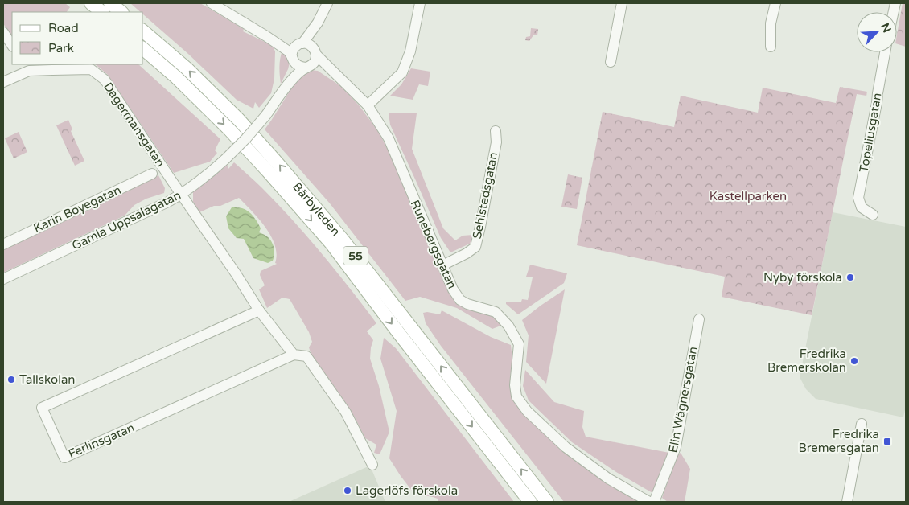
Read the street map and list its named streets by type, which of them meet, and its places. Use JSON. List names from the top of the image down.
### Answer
{
  "streets": {
    "main road": ["Bärbyleden", "55"],
    "street": [
      "Dagermansgatan",
      "Topeliusgatan",
      "Sehlstedsgatan",
      "Karin Boyegatan",
      "Gamla Uppsalagatan",
      "Runebergsgatan",
      "Elin Wägnersgatan",
      "Ferlinsgatan"
    ]
  },
  "crossings": [
    ["Dagermansgatan", "Gamla Uppsalagatan"],
    ["Sehlstedsgatan", "Runebergsgatan"],
    ["Gamla Uppsalagatan", "Runebergsgatan"]
  ],
  "parks": ["Kastellparken"],
  "places": {
    "other": [
      "Nyby förskola",
      "Fredrika Bremerskolan",
      "Tallskolan",
      "Lagerlöfs förskola"
    ],
    "transit": ["Fredrika Bremersgatan"]
  },
  "legend": ["Road", "Park"],
  "north": "top right"
}
